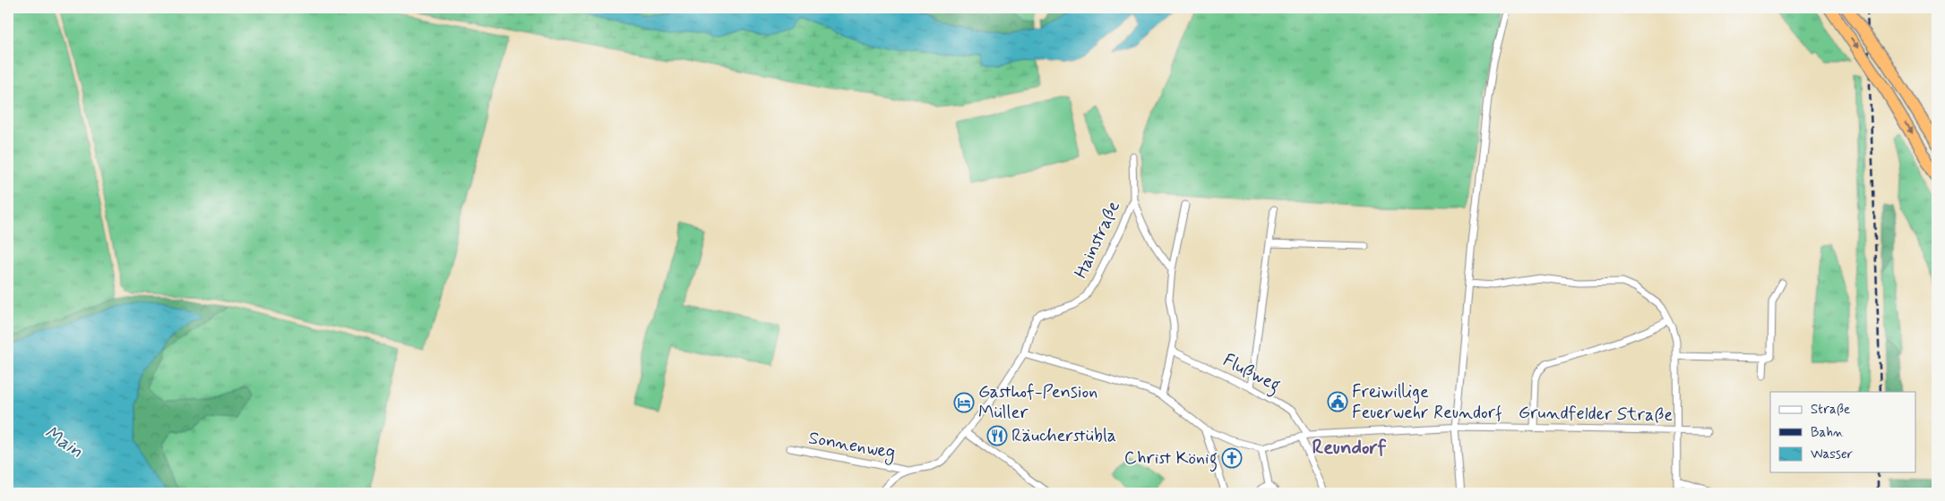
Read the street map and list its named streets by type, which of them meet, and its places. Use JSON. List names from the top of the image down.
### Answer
{
  "streets": {
    "street": [
      "Hainstraße",
      "Flußweg",
      "Grundfelder Straße",
      "Sonnenweg"
    ]
  },
  "crossings": [
    ["Hainstraße", "Sonnenweg"],
    ["Flußweg", "Grundfelder Straße"]
  ],
  "districts": ["Reundorf"],
  "water": ["Main"],
  "places": {
    "public building": ["Freiwillige Feuerwehr Reundorf"],
    "hotel": ["Gasthof-Pension Müller"],
    "restaurant": ["Räucherstübla"],
    "church": ["Christ König"]
  },
  "legend": ["Straße", "Bahn", "Wasser"]
}
